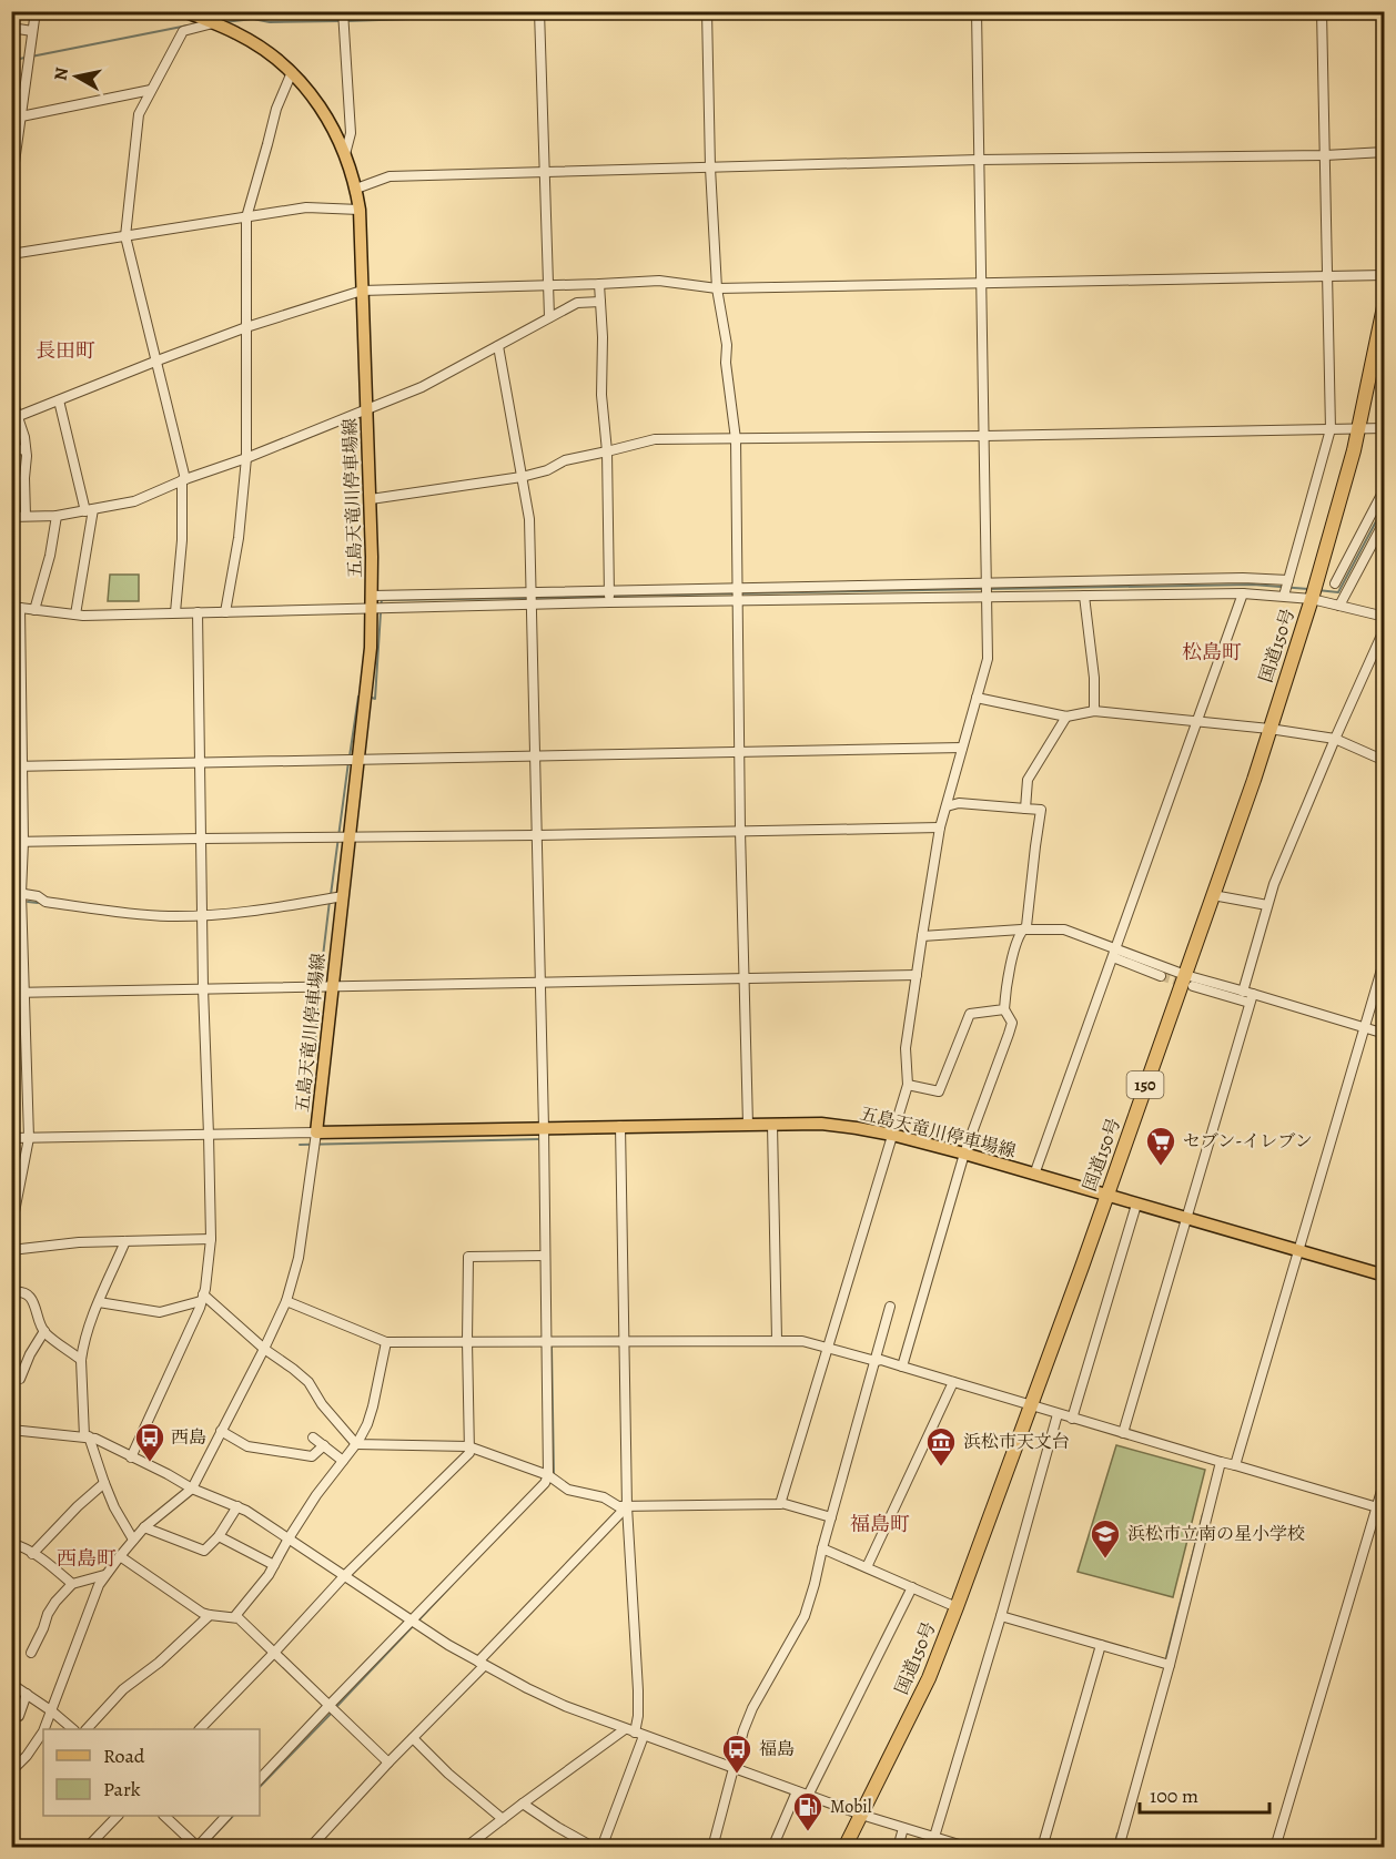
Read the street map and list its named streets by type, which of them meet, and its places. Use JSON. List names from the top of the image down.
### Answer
{
  "streets": {
    "highway": ["国道150号", "150"],
    "main road": ["五島天竜川停車場線"]
  },
  "crossings": [
    ["五島天竜川停車場線", "国道150号"]
  ],
  "districts": [
    "長田町",
    "松島町",
    "福島町",
    "西島町"
  ],
  "places": {
    "supermarket": ["セブン-イレブン"],
    "bus stop": ["西島", "福島"],
    "museum": ["浜松市天文台"],
    "school or university": ["浜松市立南の星小学校"],
    "fuel station": ["Mobil"]
  },
  "legend": ["Road", "Park"],
  "scale_bar": "100 m",
  "north": "left"
}
